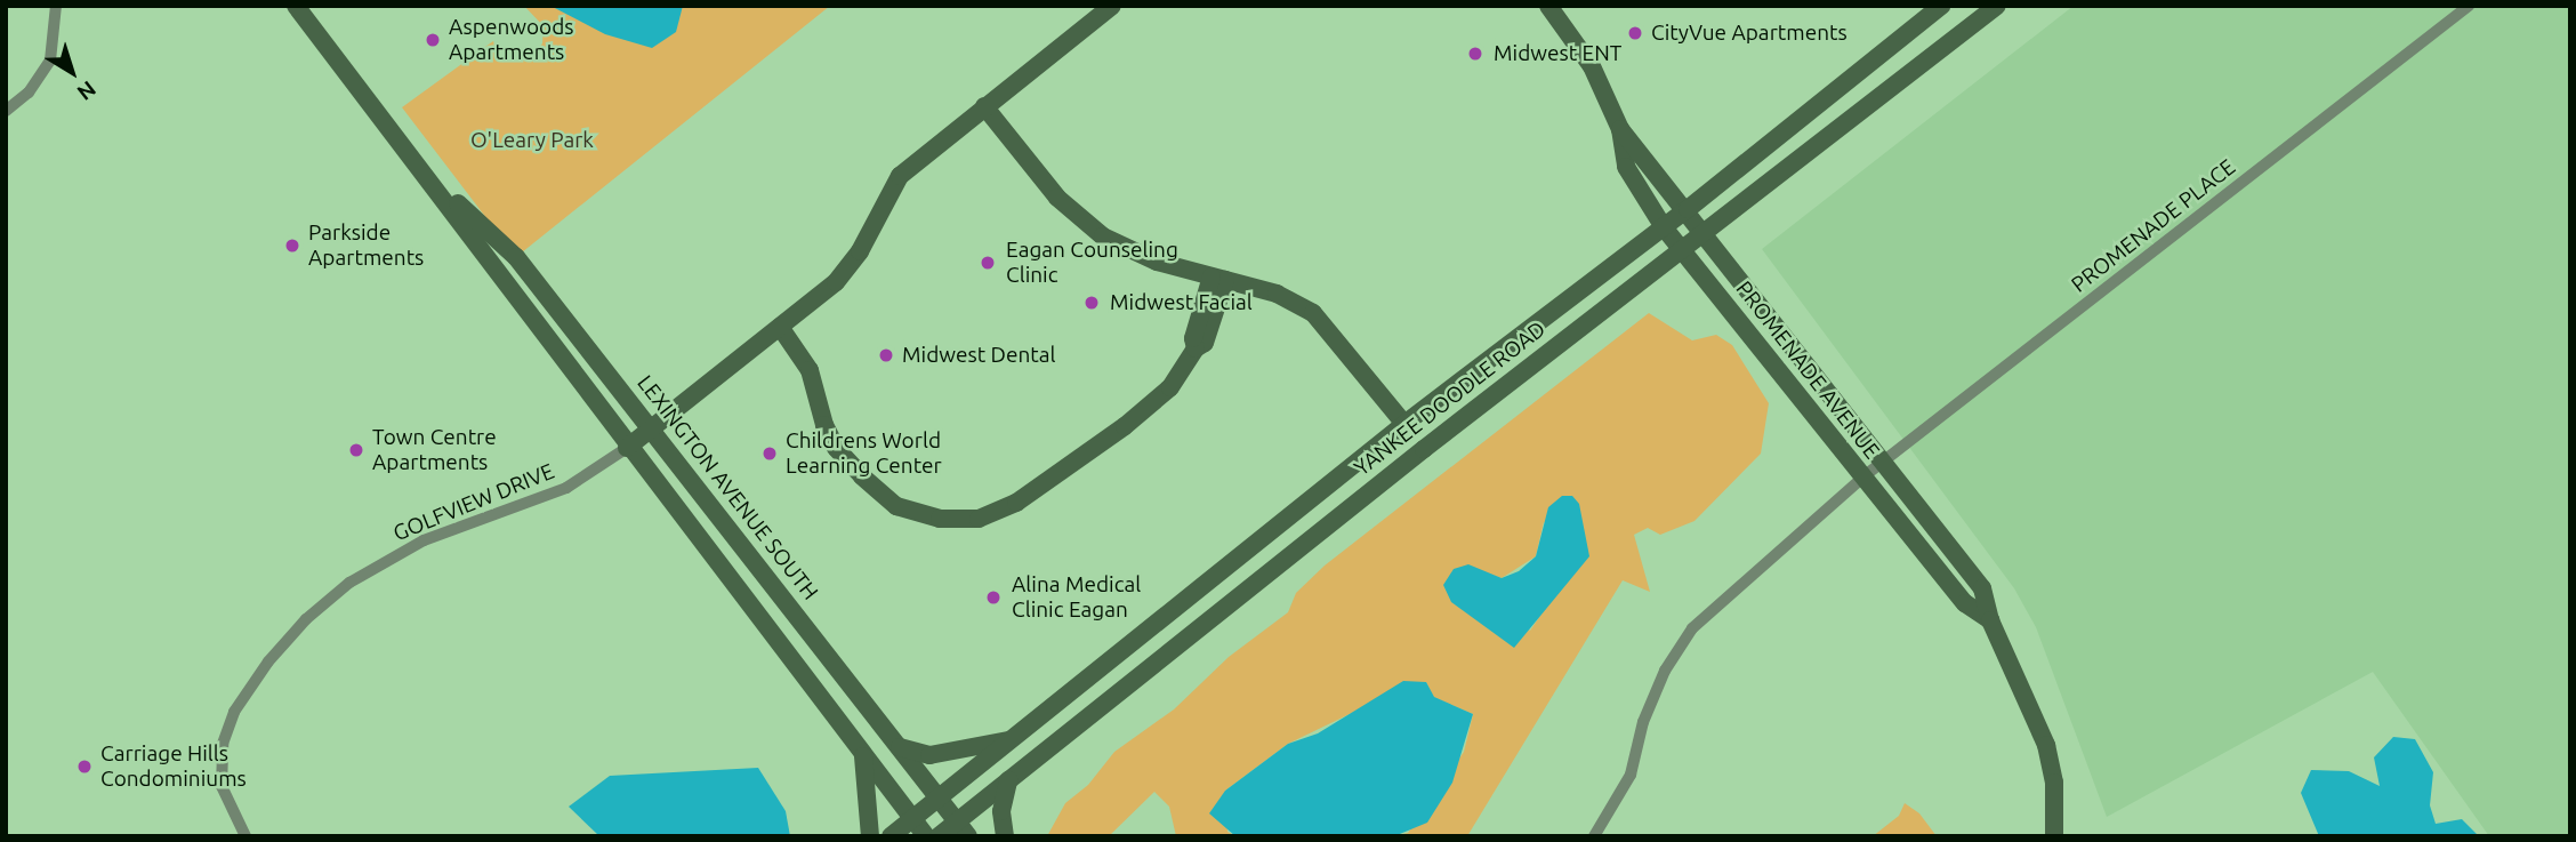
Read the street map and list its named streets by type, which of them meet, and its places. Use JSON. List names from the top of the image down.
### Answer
{
  "streets": {
    "street": [
      "PROMENADE PLACE",
      "PROMENADE AVENUE",
      "YANKEE DOODLE ROAD",
      "LEXINGTON AVENUE SOUTH",
      "GOLFVIEW DRIVE"
    ]
  },
  "crossings": [
    ["PROMENADE PLACE", "PROMENADE AVENUE"],
    ["PROMENADE AVENUE", "YANKEE DOODLE ROAD"],
    ["YANKEE DOODLE ROAD", "LEXINGTON AVENUE SOUTH"],
    ["LEXINGTON AVENUE SOUTH", "GOLFVIEW DRIVE"]
  ],
  "parks": ["O'Leary Park"],
  "places": [
    "CityVue Apartments",
    "Aspenwoods Apartments",
    "Midwest ENT",
    "Parkside Apartments",
    "Eagan Counseling Clinic",
    "Midwest Facial",
    "Midwest Dental",
    "Town Centre Apartments",
    "Childrens World Learning Center",
    "Alina Medical Clinic Eagan",
    "Carriage Hills Condominiums"
  ],
  "north": "bottom right"
}
